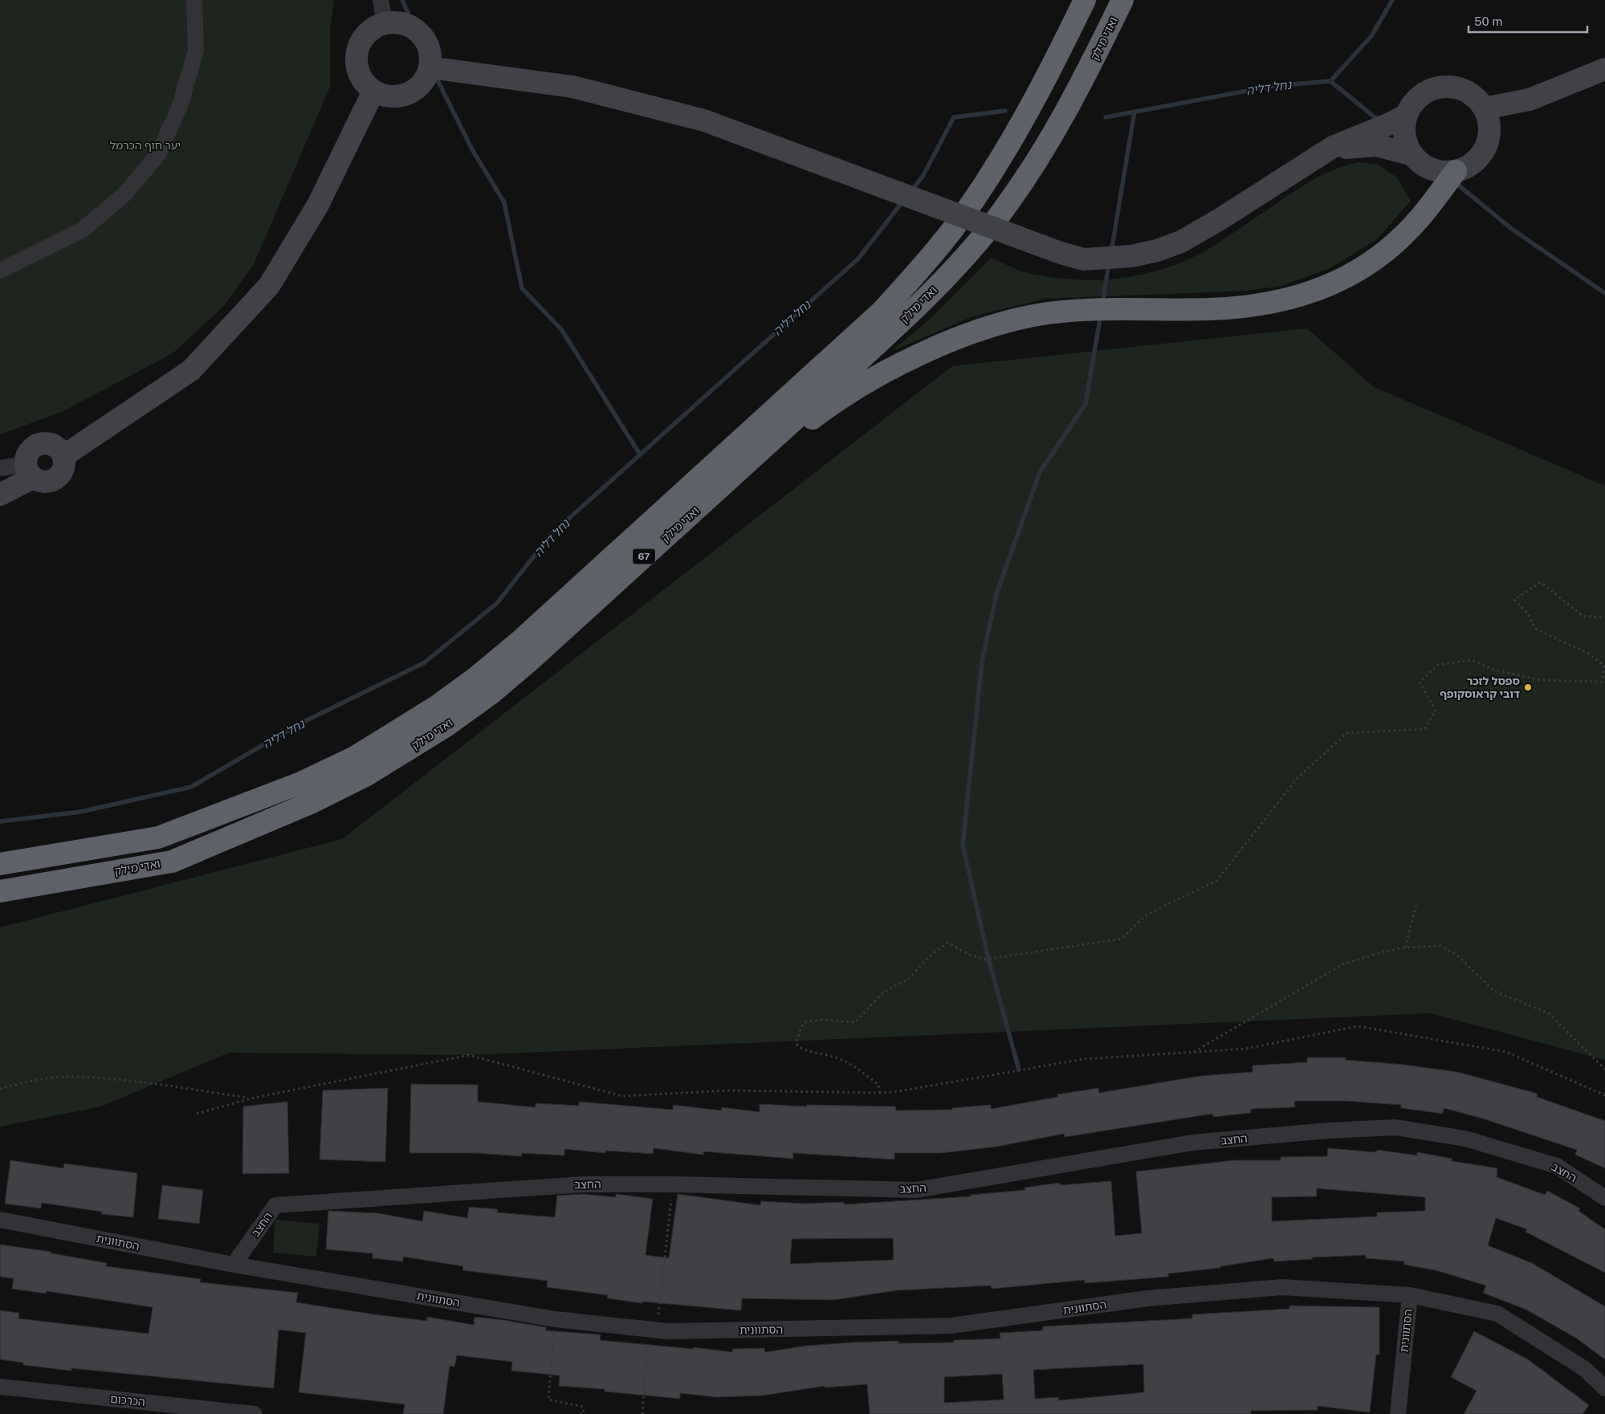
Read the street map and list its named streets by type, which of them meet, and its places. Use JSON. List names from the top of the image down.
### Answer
{
  "streets": {
    "highway": ["ואדי מילק", "67"],
    "street": ["החצב", "הסתוונית", "הכרכום"]
  },
  "crossings": [
    ["החצב", "הסתוונית"]
  ],
  "water": ["נחל דליה"],
  "parks": ["יער חוף הכרמל"],
  "places": ["ספסל לזכר דובי קראוסקופף"],
  "scale_bar": "50 m"
}
